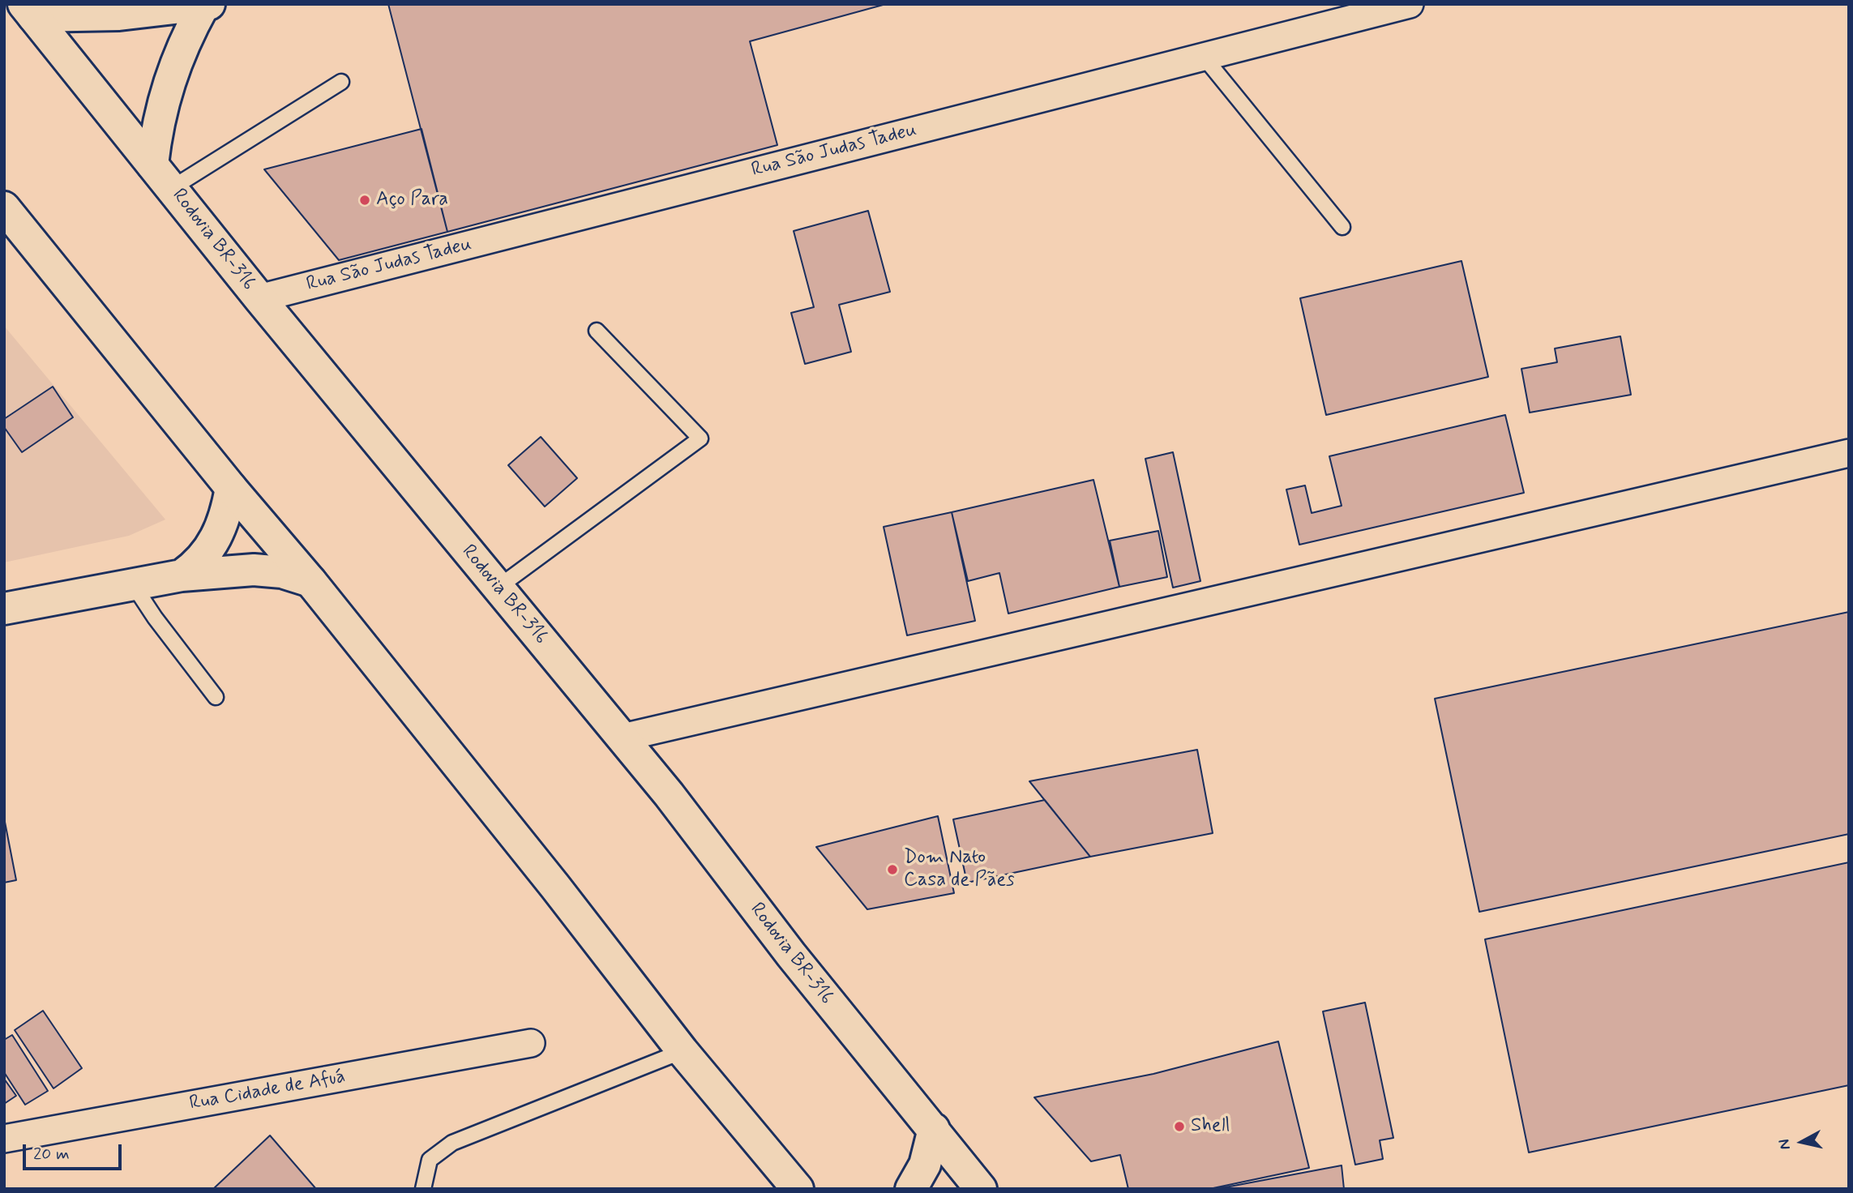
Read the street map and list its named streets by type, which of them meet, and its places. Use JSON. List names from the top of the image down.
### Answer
{
  "streets": {
    "main road": ["Rodovia BR-316"],
    "street": ["Rua São Judas Tadeu", "Rua Cidade de Afuá"]
  },
  "crossings": [
    ["Rua São Judas Tadeu", "Rodovia BR-316"]
  ],
  "places": ["Aço Para", "Dom Nato Casa de Pães", "Shell"],
  "scale_bar": "20 m",
  "north": "left"
}
